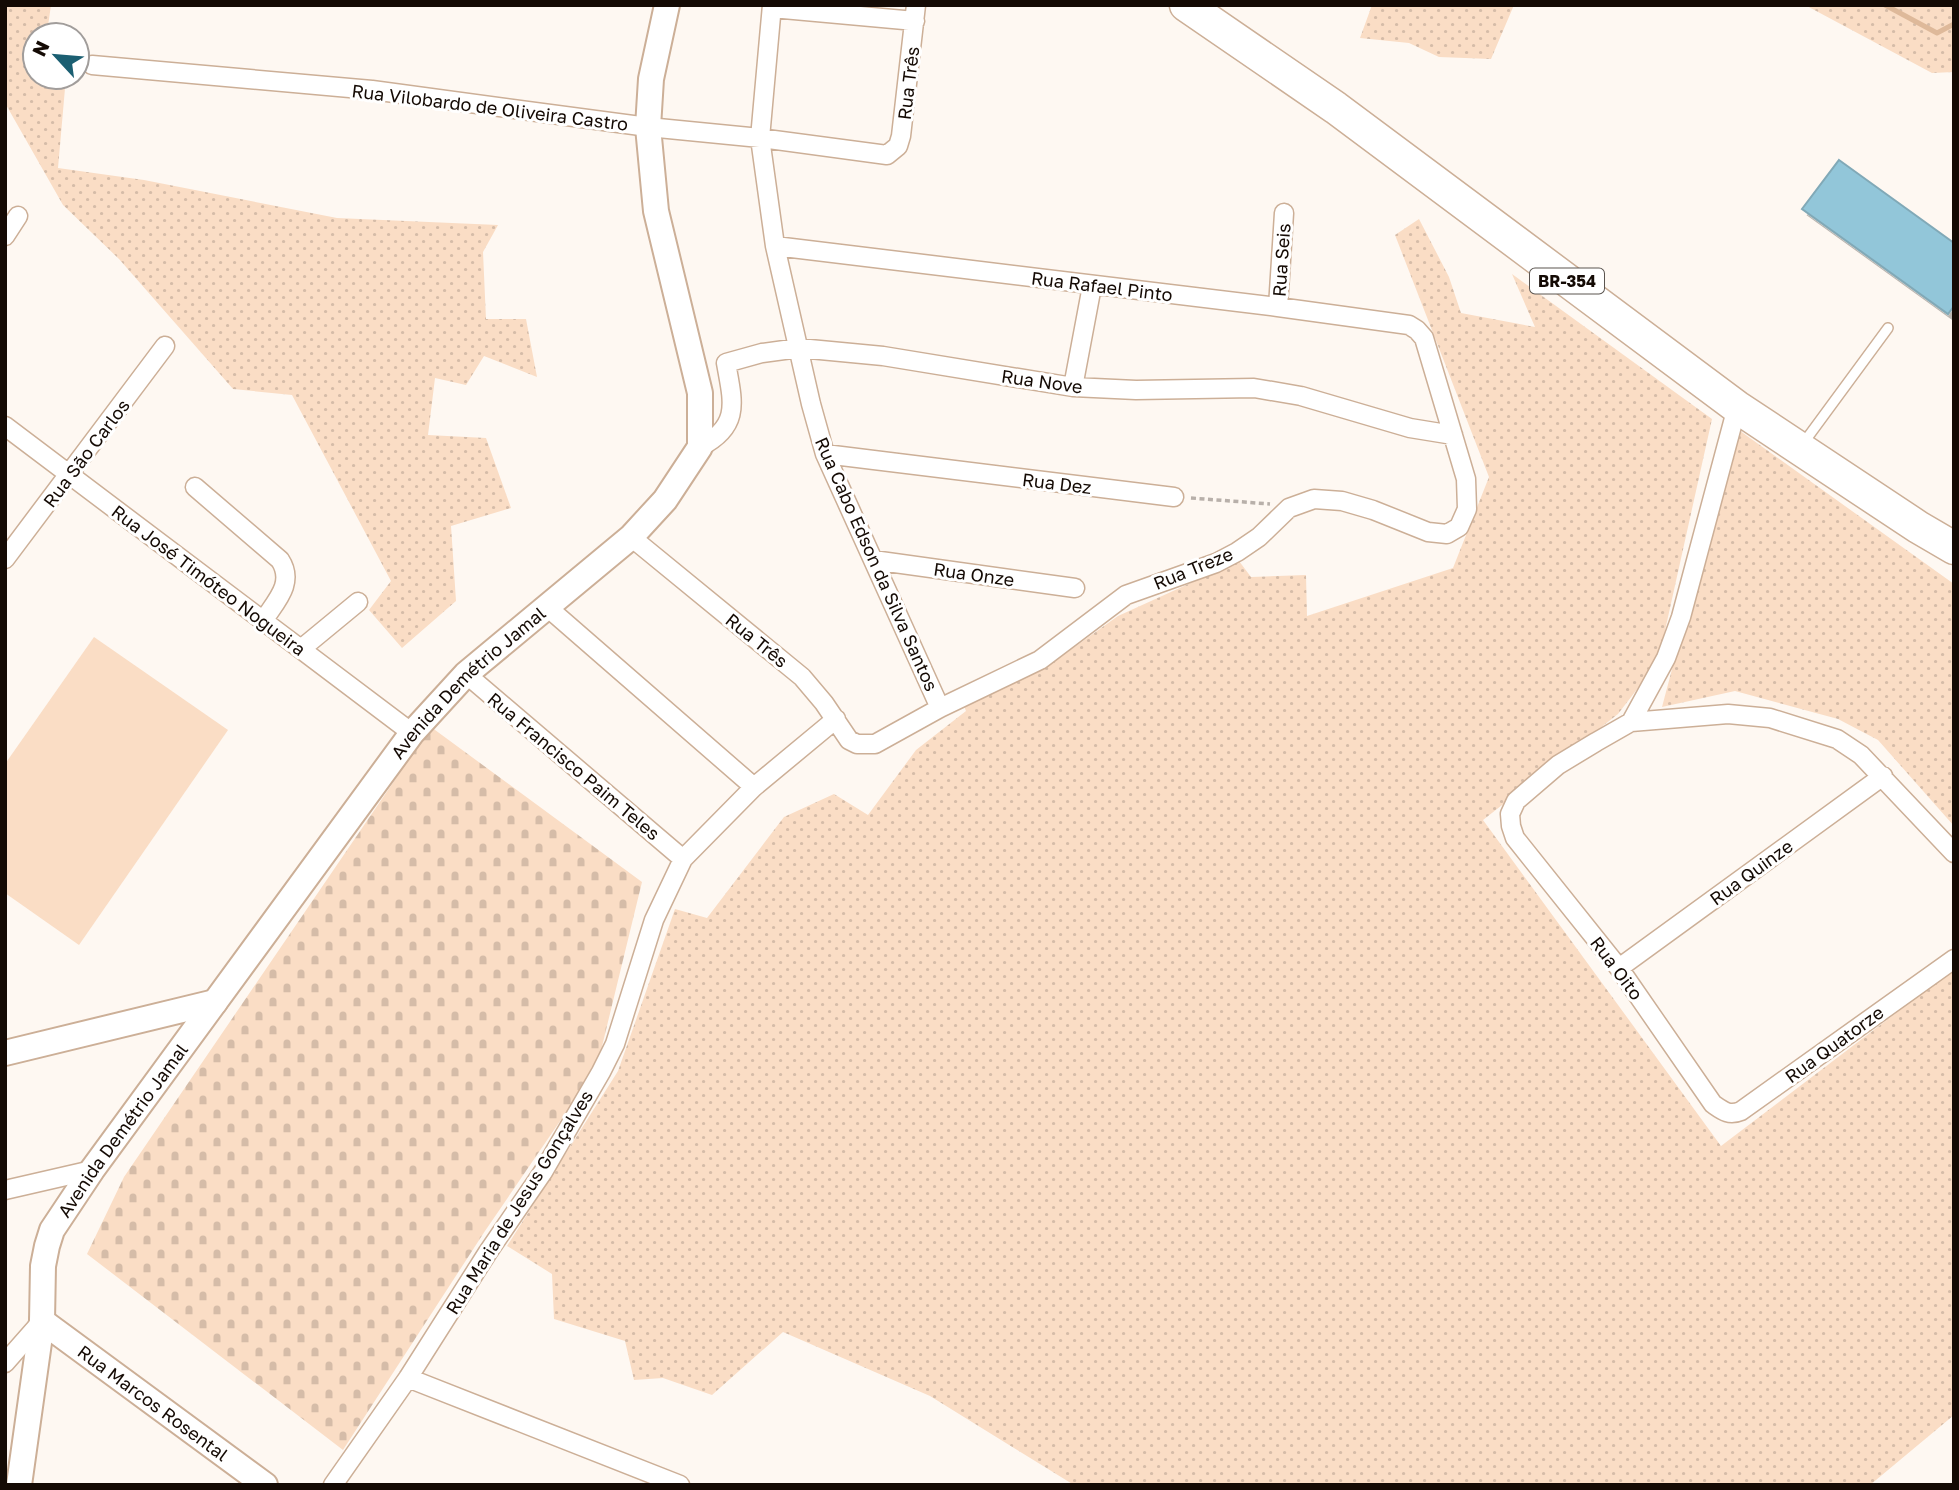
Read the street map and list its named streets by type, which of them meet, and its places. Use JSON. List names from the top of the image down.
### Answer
{
  "streets": {
    "highway": ["BR-354"],
    "street": [
      "Rua Três",
      "Rua Vilobardo de Oliveira Castro",
      "Rua Seis",
      "Rua Rafael Pinto",
      "Rua Nove",
      "Rua São Carlos",
      "Rua Dez",
      "Rua Cabo Edson da Silva Santos",
      "Rua Treze",
      "Rua Onze",
      "Rua José Timóteo Nogueira",
      "Avenida Demétrio Jamal",
      "Rua Francisco Paim Teles",
      "Rua Quinze",
      "Rua Oito",
      "Rua Quatorze",
      "Rua Maria de Jesus Gonçalves",
      "Rua Marcos Rosental"
    ]
  },
  "crossings": [
    ["Rua Três", "Rua Vilobardo de Oliveira Castro"],
    ["Rua Três", "Rua Treze"],
    ["Rua Três", "Avenida Demétrio Jamal"],
    ["Rua Três", "Rua Maria de Jesus Gonçalves"],
    ["Rua Vilobardo de Oliveira Castro", "Rua Cabo Edson da Silva Santos"],
    ["Rua Seis", "Rua Rafael Pinto"],
    ["Rua Rafael Pinto", "Rua Cabo Edson da Silva Santos"],
    ["Rua Rafael Pinto", "Rua Treze"],
    ["Rua Nove", "Rua Cabo Edson da Silva Santos"],
    ["Rua Nove", "Rua Treze"],
    ["Rua Nove", "Avenida Demétrio Jamal"],
    ["Rua São Carlos", "Rua José Timóteo Nogueira"],
    ["Rua Dez", "Rua Cabo Edson da Silva Santos"],
    ["Rua Cabo Edson da Silva Santos", "Rua Treze"],
    ["Rua Cabo Edson da Silva Santos", "Rua Onze"],
    ["Rua José Timóteo Nogueira", "Avenida Demétrio Jamal"],
    ["Avenida Demétrio Jamal", "Rua Francisco Paim Teles"],
    ["Avenida Demétrio Jamal", "Rua Marcos Rosental"],
    ["Rua Francisco Paim Teles", "Rua Maria de Jesus Gonçalves"],
    ["Rua Quinze", "Rua Oito"],
    ["Rua Oito", "Rua Quatorze"]
  ],
  "north": "top left"
}
